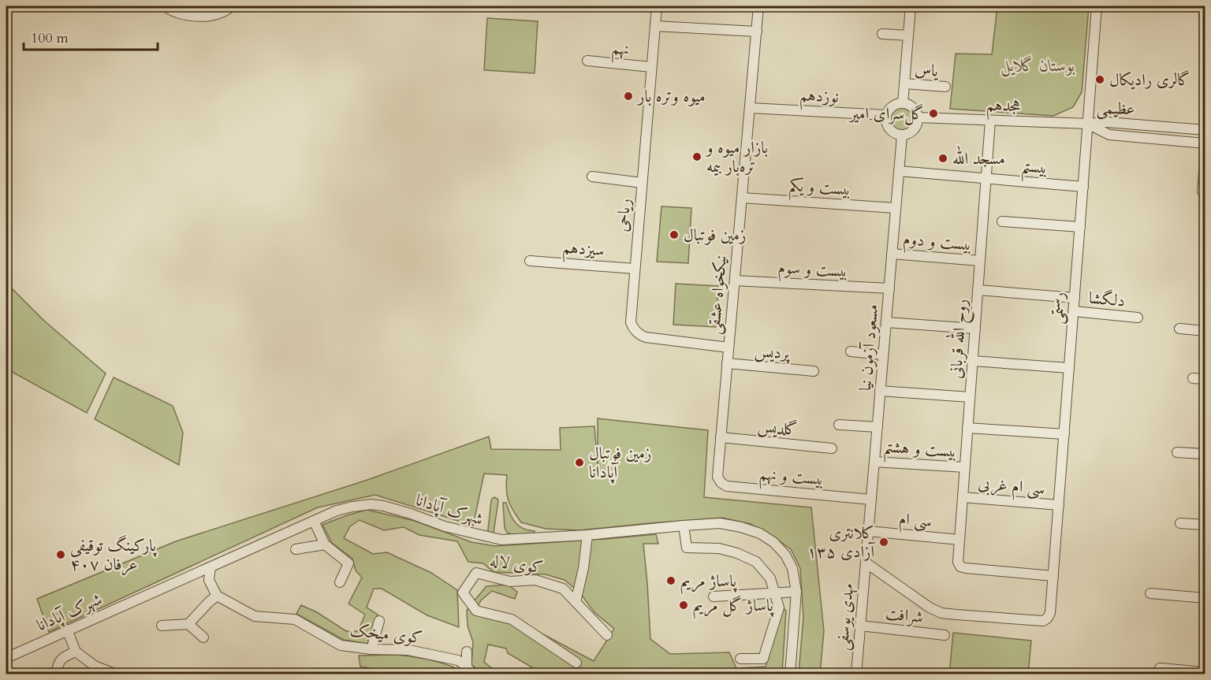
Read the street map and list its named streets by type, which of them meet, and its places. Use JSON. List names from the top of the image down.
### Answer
{
  "streets": {
    "street": [
      "نهم",
      "یاس",
      "نوزدهم",
      "هجدهم",
      "عظیمی",
      "بیستم",
      "بیست و یکم",
      "ریاحی",
      "بیست و دوم",
      "سیزدهم",
      "بیست و سوم",
      "نیکخواه عشقی",
      "دلگشا",
      "رستمی",
      "روح الله قربانی",
      "مسعود آزمون نیا",
      "پردیس",
      "گلدیس",
      "بیست و هشتم",
      "بیست و نهم",
      "سی ام غربی",
      "شهرک آپادانا",
      "سی ام",
      "کوی لاله",
      "شرافت",
      "مهدی یوسفی",
      "کوی میخک"
    ]
  },
  "crossings": [
    ["نهم", "ریاحی"],
    ["نوزدهم", "هجدهم"],
    ["نوزدهم", "نیکخواه عشقی"],
    ["نوزدهم", "مسعود آزمون نیا"],
    ["هجدهم", "عظیمی"],
    ["هجدهم", "رستمی"],
    ["هجدهم", "روح الله قربانی"],
    ["هجدهم", "مسعود آزمون نیا"],
    ["عظیمی", "رستمی"],
    ["بیستم", "رستمی"],
    ["بیستم", "روح الله قربانی"],
    ["بیستم", "مسعود آزمون نیا"],
    ["بیست و یکم", "نیکخواه عشقی"],
    ["بیست و یکم", "مسعود آزمون نیا"],
    ["ریاحی", "سیزدهم"],
    ["ریاحی", "نیکخواه عشقی"],
    ["بیست و دوم", "روح الله قربانی"],
    ["بیست و دوم", "مسعود آزمون نیا"],
    ["بیست و سوم", "نیکخواه عشقی"],
    ["بیست و سوم", "مسعود آزمون نیا"],
    ["نیکخواه عشقی", "پردیس"],
    ["نیکخواه عشقی", "گلدیس"],
    ["نیکخواه عشقی", "بیست و نهم"],
    ["دلگشا", "رستمی"],
    ["رستمی", "روح الله قربانی"],
    ["رستمی", "مسعود آزمون نیا"],
    ["رستمی", "سی ام غربی"],
    ["رستمی", "مهدی یوسفی"],
    ["روح الله قربانی", "بیست و هشتم"],
    ["روح الله قربانی", "سی ام غربی"],
    ["روح الله قربانی", "سی ام"],
    ["مسعود آزمون نیا", "بیست و هشتم"],
    ["مسعود آزمون نیا", "بیست و نهم"],
    ["مسعود آزمون نیا", "سی ام"],
    ["مسعود آزمون نیا", "مهدی یوسفی"],
    ["شرافت", "مهدی یوسفی"]
  ],
  "parks": ["بوستان گلایل"],
  "places": [
    "گالری رادیکال",
    "میوه وتره بار",
    "گل‌سرای امیر",
    "بازار میوه و تره‌بار بیمه",
    "مسجد الله",
    "زمین فوتبال",
    "زمین فوتبال آپادانا",
    "کلانتری ۱۳۵ آزادی",
    "پارکینگ توقیفی عرفان ۴۰۷",
    "پاساژ مریم",
    "پاساژ گل مریم"
  ],
  "scale_bar": "100 m"
}
